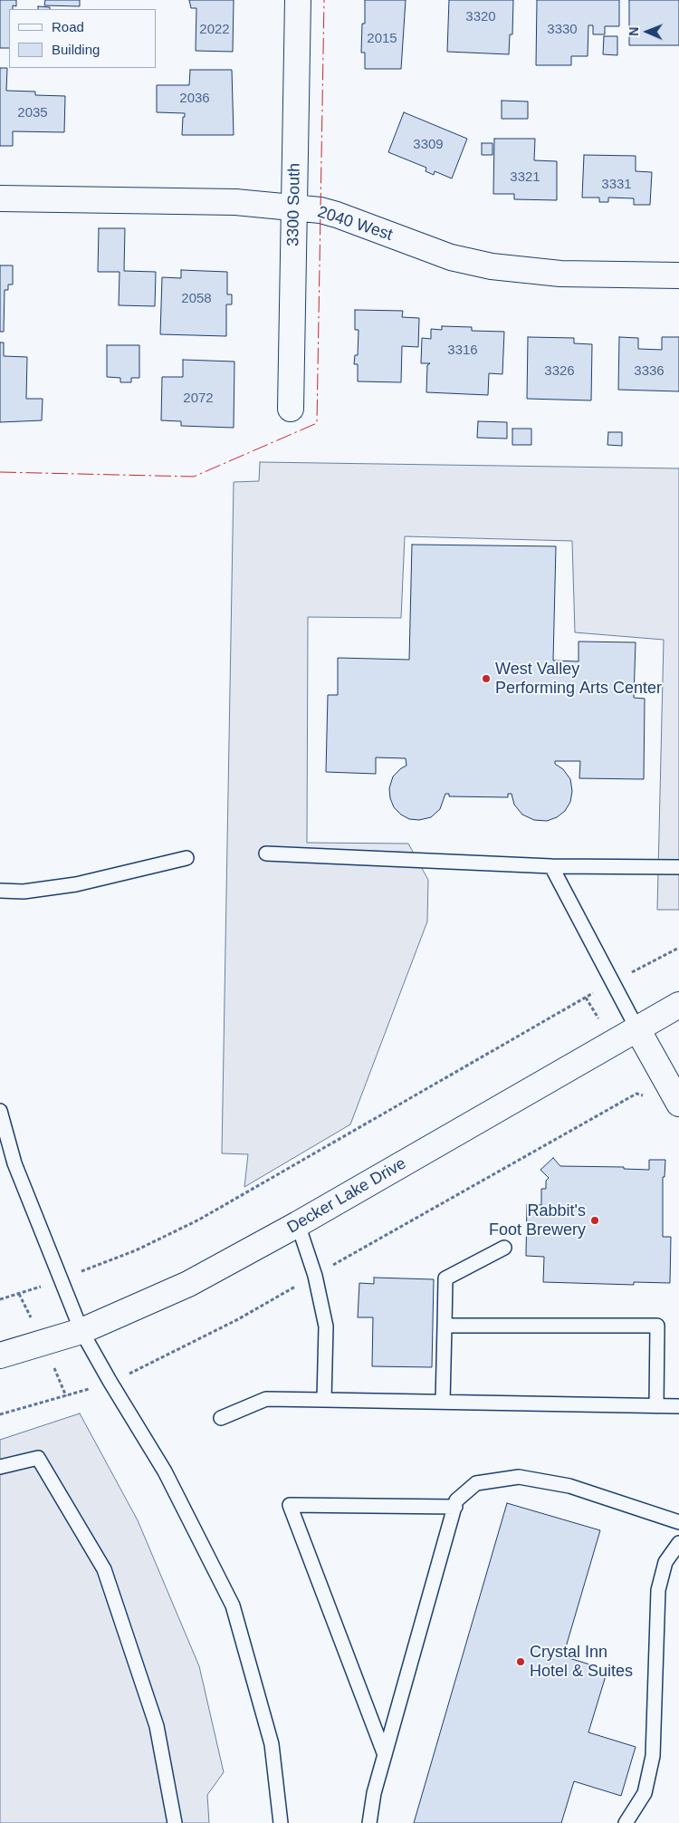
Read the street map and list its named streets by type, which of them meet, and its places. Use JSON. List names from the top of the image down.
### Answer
{
  "streets": {
    "street": ["3300 South", "2040 West", "Decker Lake Drive"]
  },
  "crossings": [
    ["3300 South", "2040 West"]
  ],
  "places": ["West Valley Performing Arts Center", "Rabbit's Foot Brewery", "Crystal Inn Hotel & Suites"],
  "house_numbers": [
    "3320",
    "2022",
    "3330",
    "2015",
    "2036",
    "2035",
    "3309",
    "3321",
    "3331",
    "2058",
    "3316",
    "3326",
    "3336",
    "2072"
  ],
  "legend": ["Road", "Building"],
  "north": "left"
}
